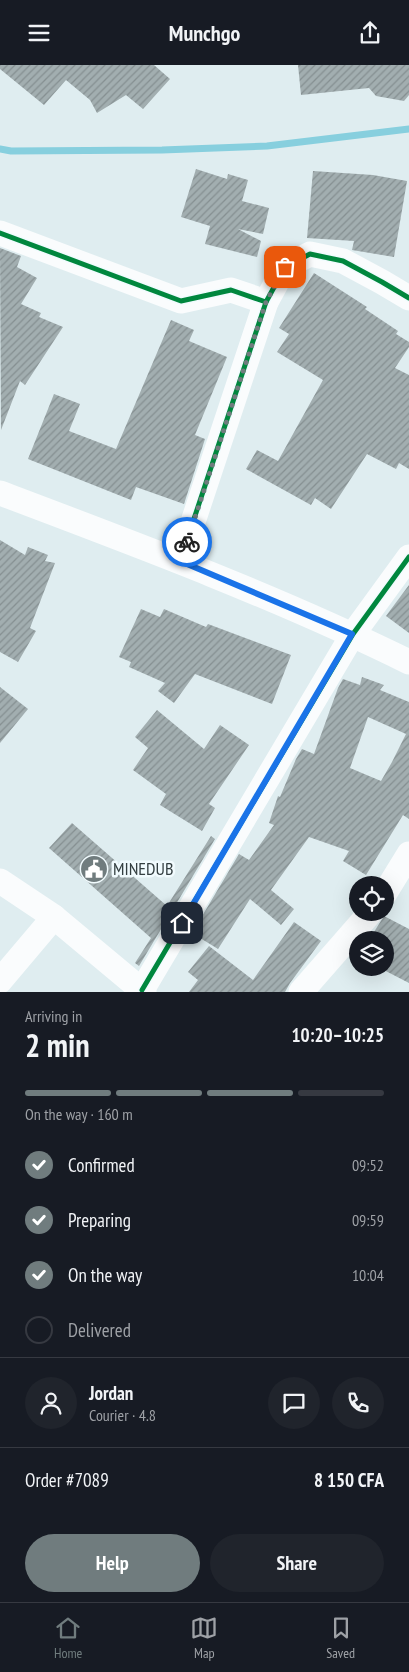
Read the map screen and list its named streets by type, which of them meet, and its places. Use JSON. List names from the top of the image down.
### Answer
{
  "places": {
    "public building": ["MINEDUB"]
  },
  "page": {
    "header": "Munchgo",
    "heading": ["2 min", "Arriving in", "10:20–10:25"],
    "panel": [
      "Jordan",
      "Courier · 4.8",
      "Order #7089",
      "8 150 CFA"
    ],
    "bar": "On the way · 160 m",
    "list": [
      ["Confirmed", "09:52"],
      ["Preparing", "09:59"],
      ["On the way", "10:04"],
      "Delivered"
    ],
    "buttons": ["Help", "Share"],
    "tabs": ["Home", "Map", "Saved"]
  }
}
